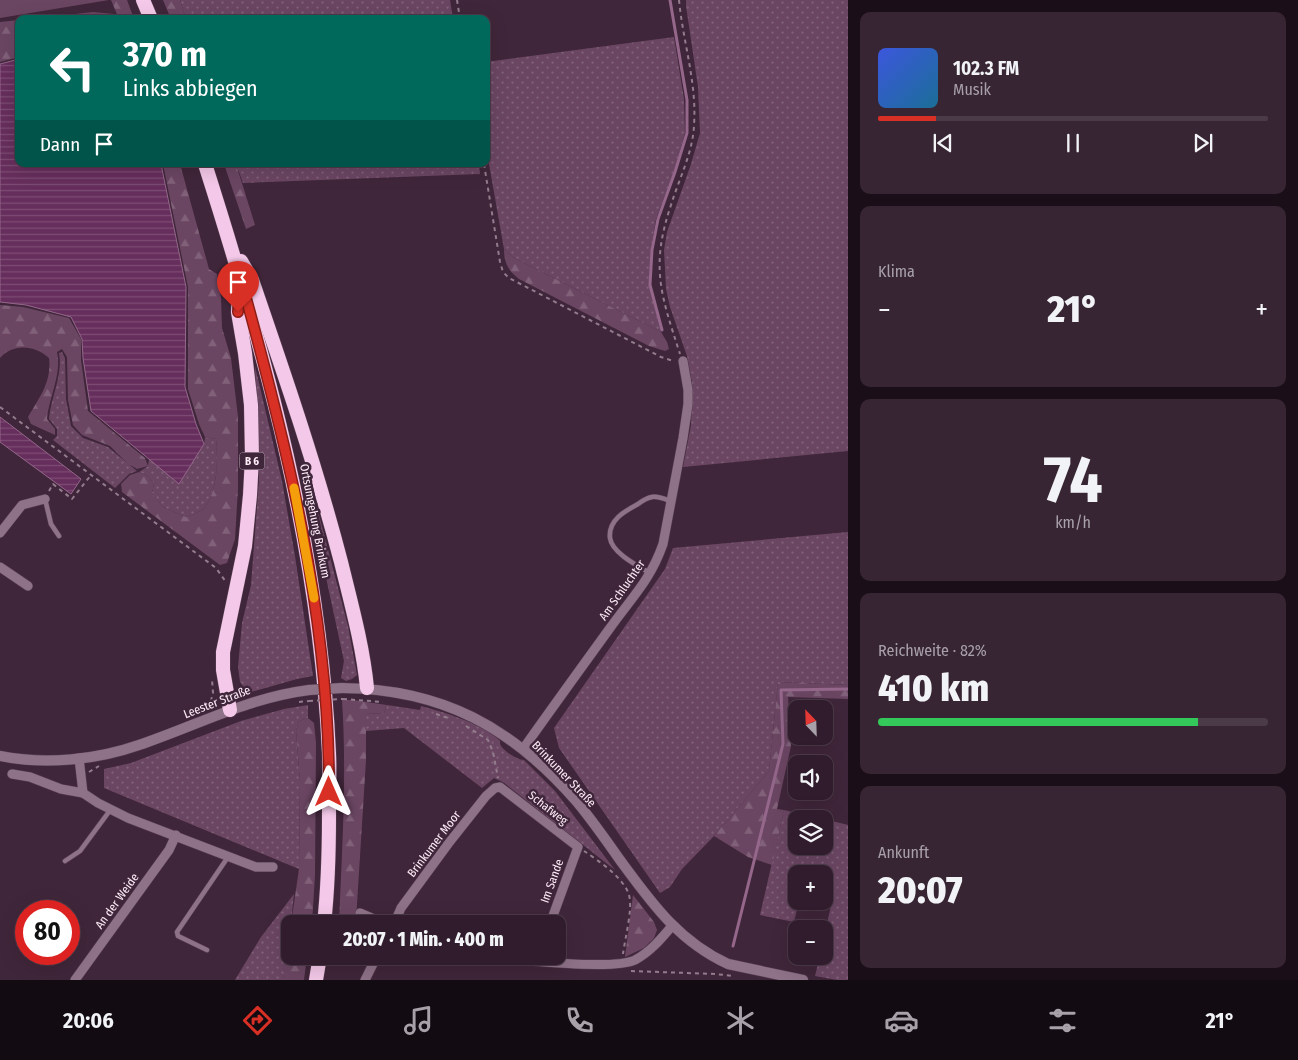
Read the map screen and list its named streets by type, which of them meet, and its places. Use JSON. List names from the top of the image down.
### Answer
{
  "streets": {
    "highway": ["B 6", "Ortsumgehung Brinkum"],
    "street": [
      "Am Schluchter",
      "Leester Straße",
      "Brinkumer Straße",
      "Schafweg",
      "Brinkumer Moor",
      "Im Sande",
      "An der Weide"
    ]
  },
  "crossings": [
    ["B 6", "Ortsumgehung Brinkum"],
    ["B 6", "Leester Straße"],
    ["B 6", "Brinkumer Straße"],
    ["Am Schluchter", "Brinkumer Straße"],
    ["Leester Straße", "Brinkumer Straße"],
    ["Schafweg", "Brinkumer Moor"],
    ["Schafweg", "Im Sande"]
  ],
  "north": "top left",
  "page": {
    "turn": ["370 m", "Links abbiegen"],
    "song": ["102.3 FM", "Musik"],
    "then": "Dann",
    "tile": [
      "Klima",
      ["74", "km/h"],
      ["Reichweite · 82%", "410 km"],
      ["Ankunft", "20:07"]
    ],
    "heat": ["−", "21°", "+"],
    "map_buttons": ["+", "−"],
    "limit": "80",
    "trip": "20:07 · 1 Min. · 400 m",
    "tabs": ["20:06", "21°"]
  }
}
